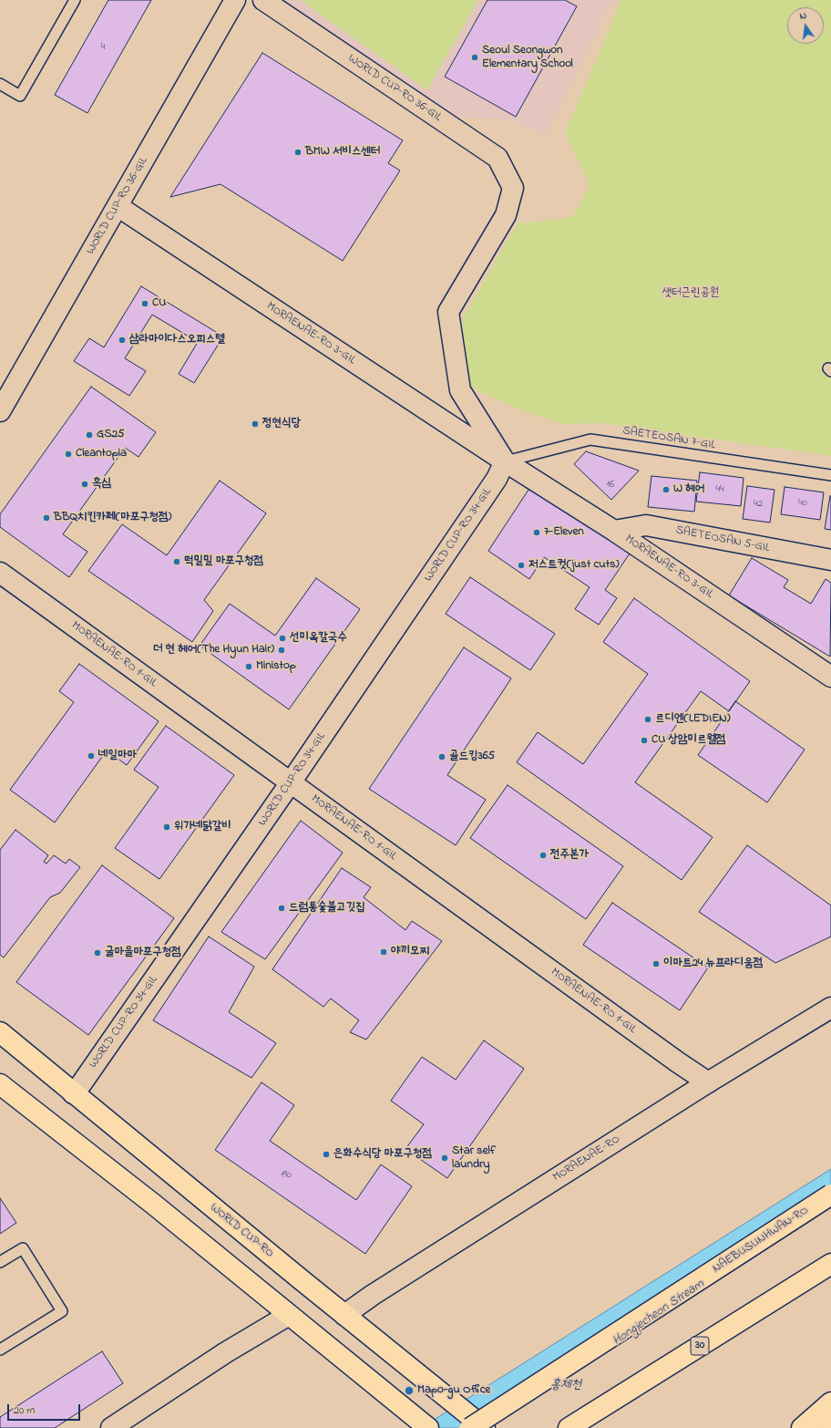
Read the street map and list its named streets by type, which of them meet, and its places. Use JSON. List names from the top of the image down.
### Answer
{
  "streets": {
    "main road": ["WORLD CUP-RO", "NAEBUSUNHWAN-RO", "30"],
    "street": [
      "WORLD CUP-RO 36-GIL",
      "MORAENAE-RO 3-GIL",
      "WORLD CUP-RO 34-GIL",
      "SAETEOSAN 5-GIL",
      "MORAENAE-RO 1-GIL",
      "MORAENAE-RO"
    ],
    "lane": ["SAETEOSAN 7-GIL"]
  },
  "crossings": [
    ["WORLD CUP-RO 36-GIL", "MORAENAE-RO 3-GIL"],
    ["MORAENAE-RO 3-GIL", "SAETEOSAN 7-GIL"],
    ["MORAENAE-RO 3-GIL", "WORLD CUP-RO 34-GIL"],
    ["MORAENAE-RO 3-GIL", "SAETEOSAN 5-GIL"],
    ["SAETEOSAN 7-GIL", "WORLD CUP-RO 34-GIL"],
    ["WORLD CUP-RO 34-GIL", "MORAENAE-RO 1-GIL"],
    ["WORLD CUP-RO 34-GIL", "WORLD CUP-RO"],
    ["MORAENAE-RO 1-GIL", "MORAENAE-RO"],
    ["MORAENAE-RO", "WORLD CUP-RO"]
  ],
  "water": ["Hongjecheon Stream", "홍제천"],
  "parks": ["샛터근린공원"],
  "places": [
    "Seoul Seongwon Elementary School",
    "BMW 서비스센터",
    "CU",
    "삼라마이다스오피스텔",
    "정현식당",
    "GS25",
    "Cleantopia",
    "흑심",
    "W 헤어",
    "BBQ치킨카페(마포구청점)",
    "7-Eleven",
    "떡밀밀 마포구청점",
    "저스트컷(just cuts)",
    "선미옥칼국수",
    "더 현 헤어(The Hyun Hair)",
    "Ministop",
    "르디엔(LEDIEN)",
    "CU 상암미르웰점",
    "네일마마",
    "골드킹365",
    "위가네닭갈비",
    "전주본가",
    "드럼통숯불고깃집",
    "야끼모찌",
    "굴마을마포구청점",
    "이마트24 뉴프라디움점",
    "은화수식당 마포구청점",
    "Star self laundry",
    "Mapo-gu Office"
  ],
  "house_numbers": [
    "4",
    "16",
    "44",
    "40",
    "42",
    "190"
  ],
  "scale_bar": "20 m",
  "north": "top"
}
